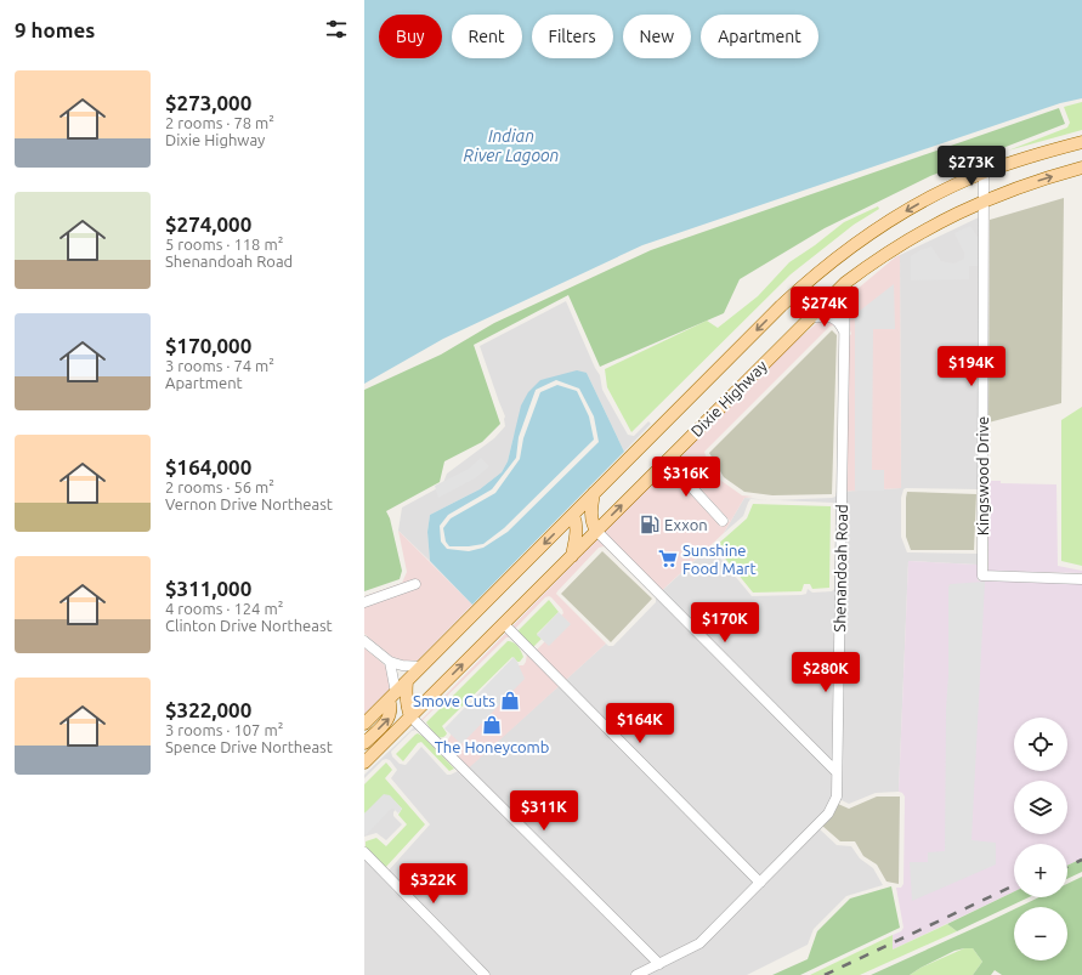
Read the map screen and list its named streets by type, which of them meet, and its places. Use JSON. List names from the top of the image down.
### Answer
{
  "streets": {
    "main road": ["Dixie Highway"],
    "street": ["Kingswood Drive", "Shenandoah Road"]
  },
  "crossings": [
    ["Dixie Highway", "Kingswood Drive"],
    ["Dixie Highway", "Shenandoah Road"]
  ],
  "water": ["Indian River Lagoon"],
  "places": {
    "fuel station": ["Exxon"],
    "supermarket": ["Sunshine Food Mart"],
    "shop": ["Smove Cuts", "The Honeycomb"]
  },
  "page": {
    "heading": "9 homes",
    "chip": [
      "Buy",
      "Rent",
      "Filters",
      "New",
      "Apartment"
    ],
    "list": [
      {
        "name": "$273,000",
        "note": "2 rooms · 78 m² · Dixie Highway"
      },
      {
        "name": "$274,000",
        "note": "5 rooms · 118 m² · Shenandoah Road"
      },
      {
        "name": "$170,000",
        "note": "3 rooms · 74 m² · Apartment"
      },
      {
        "name": "$164,000",
        "note": "2 rooms · 56 m² · Vernon Drive Northeast"
      },
      {
        "name": "$311,000",
        "note": "4 rooms · 124 m² · Clinton Drive Northeast"
      },
      {
        "name": "$322,000",
        "note": "3 rooms · 107 m² · Spence Drive Northeast"
      }
    ],
    "price": [
      "$273K",
      "$274K",
      "$194K",
      "$316K",
      "$170K",
      "$280K",
      "$164K",
      "$311K",
      "$322K"
    ],
    "map_buttons": ["+", "−"]
  }
}
